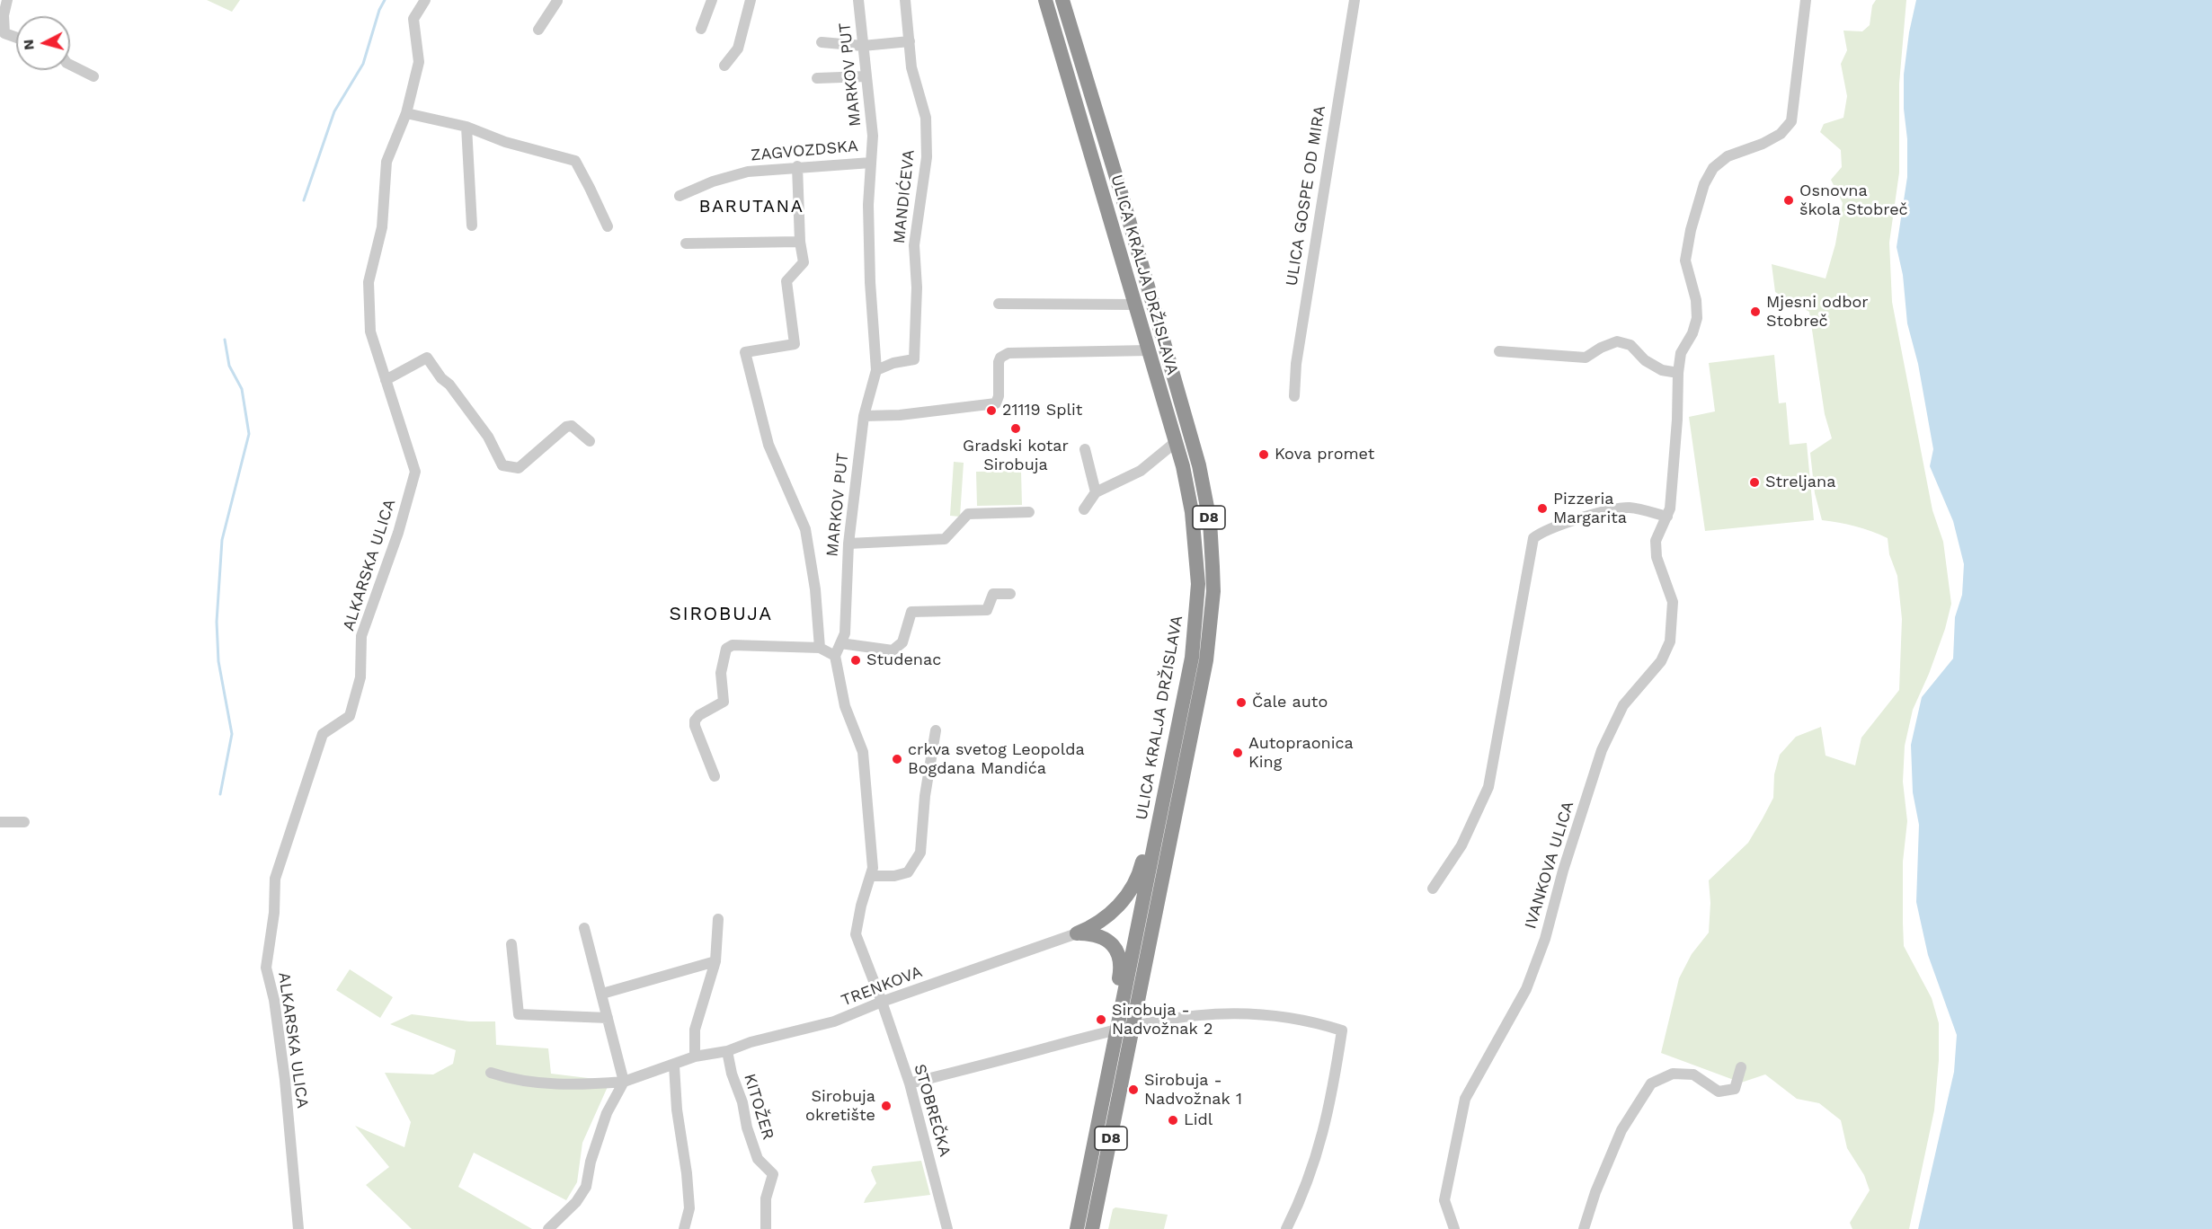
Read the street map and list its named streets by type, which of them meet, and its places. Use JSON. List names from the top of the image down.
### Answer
{
  "streets": {
    "highway": ["ULICA KRALJA DRŽISLAVA", "D8"],
    "street": [
      "MARKOV PUT",
      "ZAGVOZDSKA",
      "ULICA GOSPE OD MIRA",
      "MANDIĆEVA",
      "ALKARSKA ULICA",
      "IVANKOVA ULICA",
      "TRENKOVA",
      "KITOŽER",
      "STOBREČKA"
    ]
  },
  "crossings": [
    ["MARKOV PUT", "ZAGVOZDSKA"],
    ["MARKOV PUT", "MANDIĆEVA"],
    ["TRENKOVA", "KITOŽER"],
    ["TRENKOVA", "STOBREČKA"]
  ],
  "districts": ["BARUTANA", "SIROBUJA"],
  "places": [
    "Osnovna škola Stobreč",
    "Mjesni odbor Stobreč",
    "21119 Split",
    "Gradski kotar Sirobuja",
    "Kova promet",
    "Streljana",
    "Pizzeria Margarita",
    "Studenac",
    "Čale auto",
    "Autopraonica King",
    "crkva svetog Leopolda Bogdana Mandića",
    "Sirobuja - Nadvožnak 2",
    "Sirobuja - Nadvožnak 1",
    "Sirobuja okretište",
    "Lidl"
  ],
  "north": "left"
}
